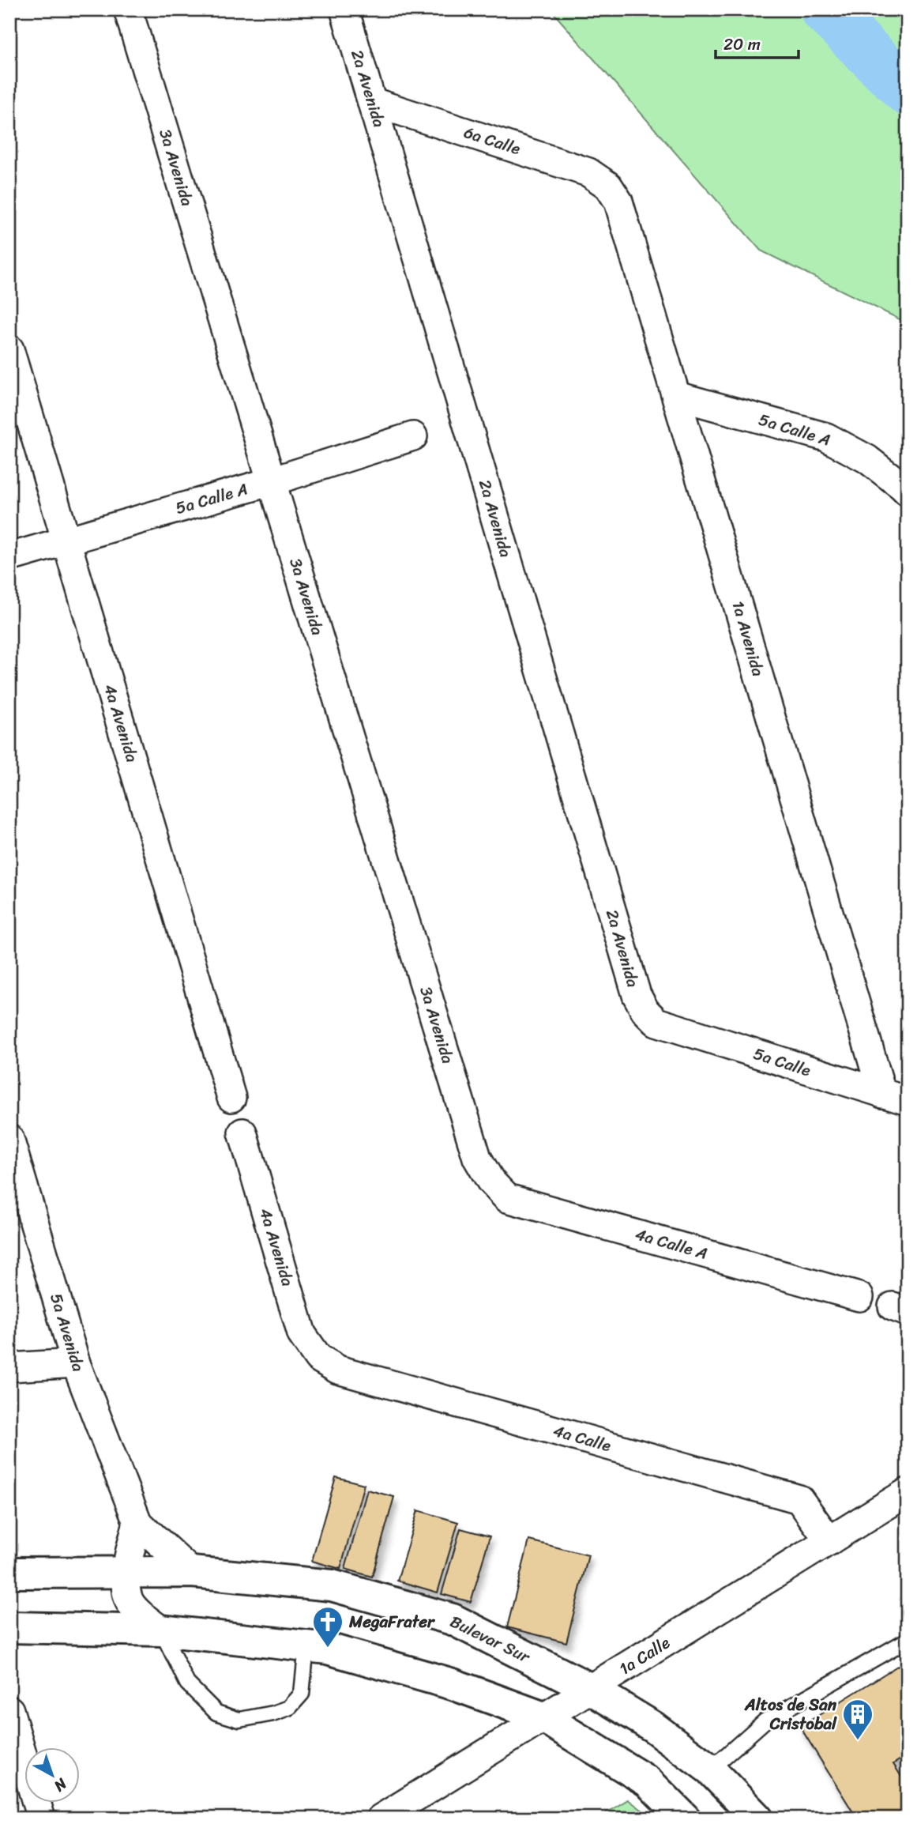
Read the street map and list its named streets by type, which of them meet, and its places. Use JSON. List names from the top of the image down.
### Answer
{
  "streets": {
    "main road": ["Bulevar Sur"],
    "street": [
      "2a Avenida",
      "6a Calle",
      "3a Avenida",
      "5a Calle A",
      "1a Avenida",
      "4a Avenida",
      "5a Calle",
      "4a Calle A",
      "5a Avenida",
      "4a Calle",
      "1a Calle"
    ]
  },
  "crossings": [
    ["2a Avenida", "6a Calle"],
    ["2a Avenida", "5a Calle"],
    ["6a Calle", "1a Avenida"],
    ["3a Avenida", "5a Calle A"],
    ["3a Avenida", "4a Calle A"],
    ["5a Calle A", "1a Avenida"],
    ["5a Calle A", "4a Avenida"],
    ["1a Avenida", "5a Calle"],
    ["4a Avenida", "4a Calle"],
    ["5a Avenida", "Bulevar Sur"],
    ["4a Calle", "1a Calle"],
    ["Bulevar Sur", "1a Calle"]
  ],
  "places": {
    "church": ["MegaFrater"],
    "building": ["Altos de San Cristobal"]
  },
  "scale_bar": "20 m",
  "north": "bottom right"
}
